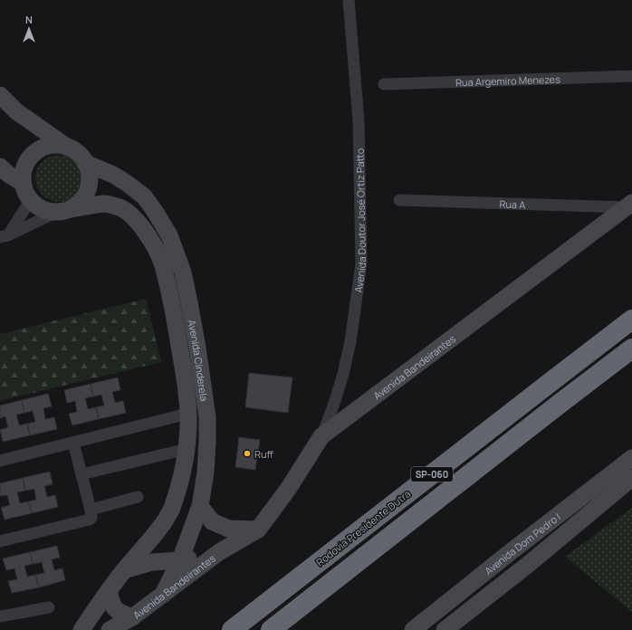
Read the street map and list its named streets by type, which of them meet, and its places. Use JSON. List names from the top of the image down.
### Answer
{
  "streets": {
    "highway": ["SP-060", "Rodovia Presidente Dutra"],
    "main road": ["Avenida Cinderela", "Avenida Bandeirantes", "Avenida Dom Pedro I"],
    "street": ["Rua Argemiro Menezes", "Rua A", "Avenida Doutor José Ortiz Patto"]
  },
  "crossings": [
    ["Rua A", "Avenida Bandeirantes"],
    ["Avenida Doutor José Ortiz Patto", "Avenida Bandeirantes"],
    ["Avenida Cinderela", "Avenida Bandeirantes"]
  ],
  "places": ["Ruff"],
  "north": "top"
}
